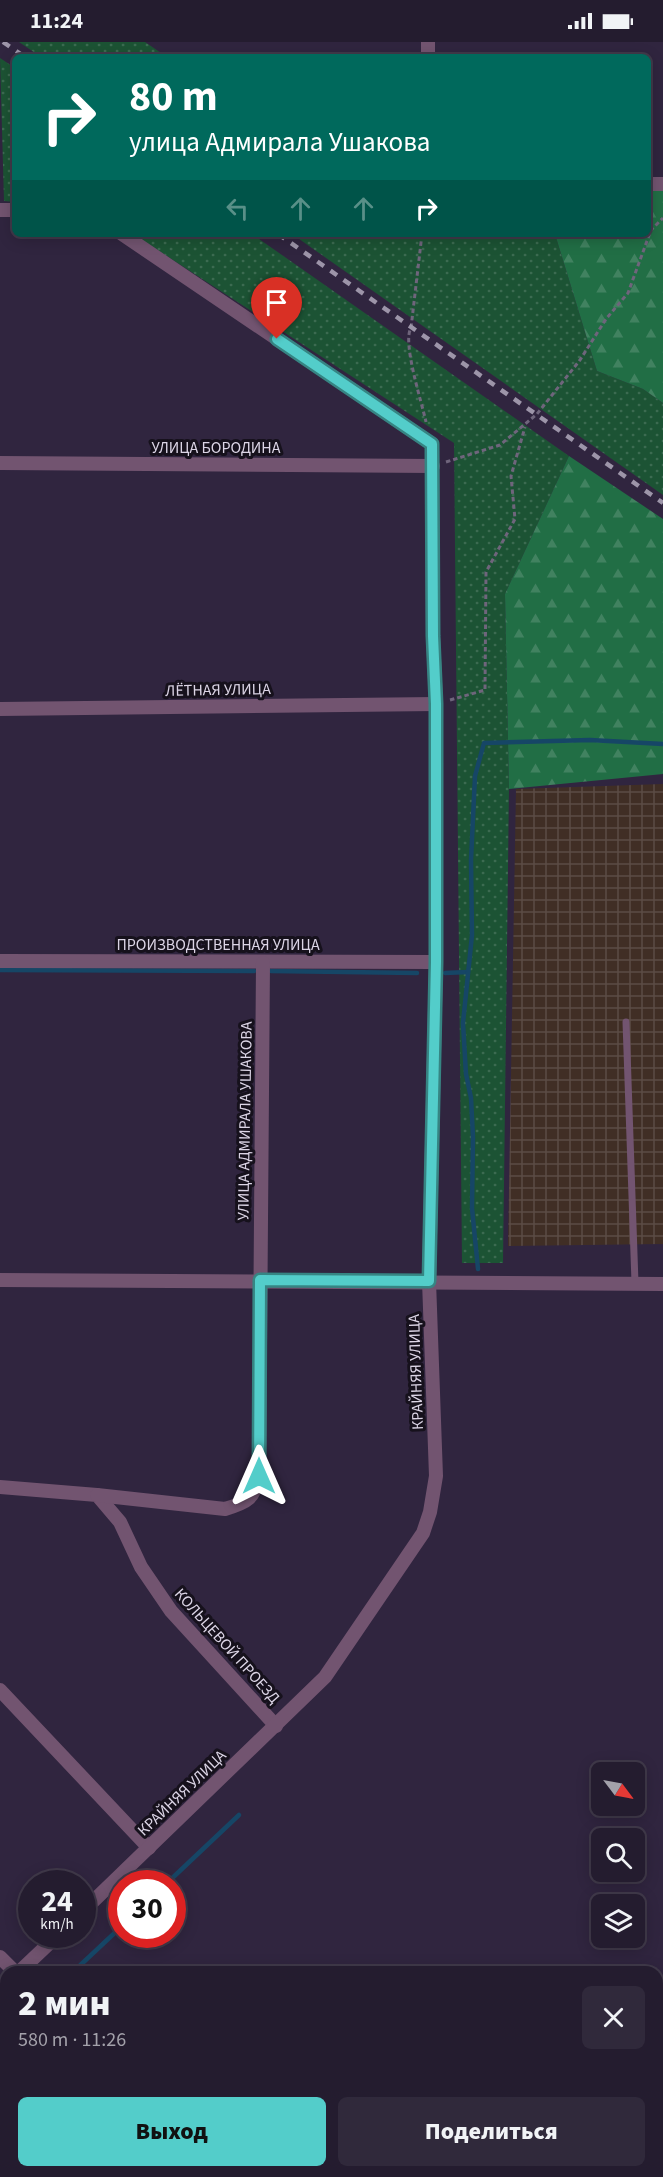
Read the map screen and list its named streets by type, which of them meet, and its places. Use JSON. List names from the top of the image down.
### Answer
{
  "streets": {
    "street": [
      "УЛИЦА БОРОДИНА",
      "ЛЁТНАЯ УЛИЦА",
      "ПРОИЗВОДСТВЕННАЯ УЛИЦА",
      "УЛИЦА АДМИРАЛА УШАКОВА",
      "КРАЙНЯЯ УЛИЦА",
      "КОЛЬЦЕВОЙ ПРОЕЗД"
    ]
  },
  "crossings": [
    ["УЛИЦА БОРОДИНА", "КРАЙНЯЯ УЛИЦА"],
    ["ЛЁТНАЯ УЛИЦА", "КРАЙНЯЯ УЛИЦА"],
    ["ПРОИЗВОДСТВЕННАЯ УЛИЦА", "УЛИЦА АДМИРАЛА УШАКОВА"],
    ["ПРОИЗВОДСТВЕННАЯ УЛИЦА", "КРАЙНЯЯ УЛИЦА"],
    ["УЛИЦА АДМИРАЛА УШАКОВА", "КОЛЬЦЕВОЙ ПРОЕЗД"],
    ["КРАЙНЯЯ УЛИЦА", "КОЛЬЦЕВОЙ ПРОЕЗД"]
  ],
  "north": "bottom right",
  "page": {
    "status": "11:24",
    "turn": ["80 m", "улица Адмирала Ушакова"],
    "speed": "24 km/h",
    "limit": "30",
    "heading": ["2 мин", "580 m · 11:26"],
    "buttons": ["Выход", "Поделиться"]
  }
}
